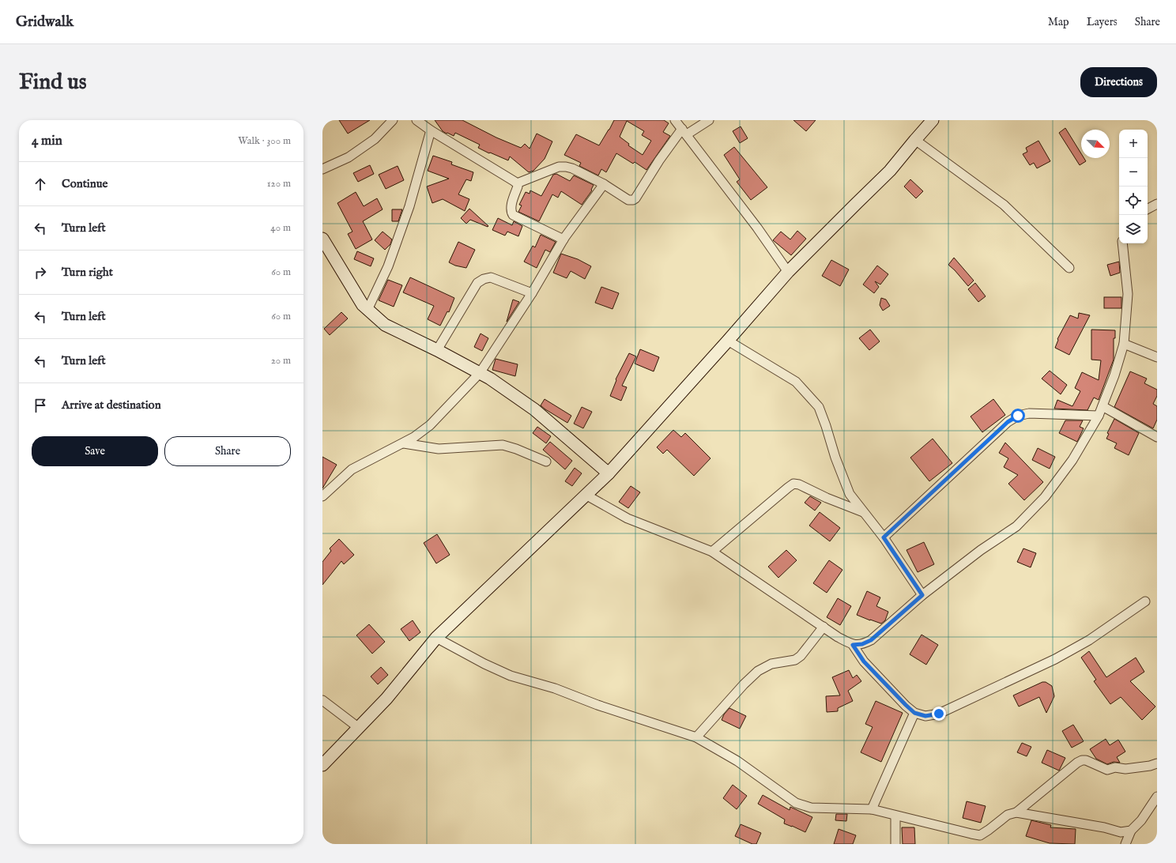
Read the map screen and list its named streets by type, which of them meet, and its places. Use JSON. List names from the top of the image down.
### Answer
{
  "north": "bottom right",
  "page": {
    "header": "Gridwalk",
    "nav": ["Map", "Layers", "Share"],
    "buttons": [
      "Directions",
      ["Save", "Share"]
    ],
    "title": "Find us",
    "heading": ["4 min", "Walk · 300 m"],
    "map_buttons": ["+", "−"],
    "list": [
      ["Continue", "120 m"],
      ["Turn left", "40 m"],
      ["Turn right", "60 m"],
      ["Turn left", "60 m"],
      ["Turn left", "20 m"],
      "Arrive at destination"
    ]
  }
}
